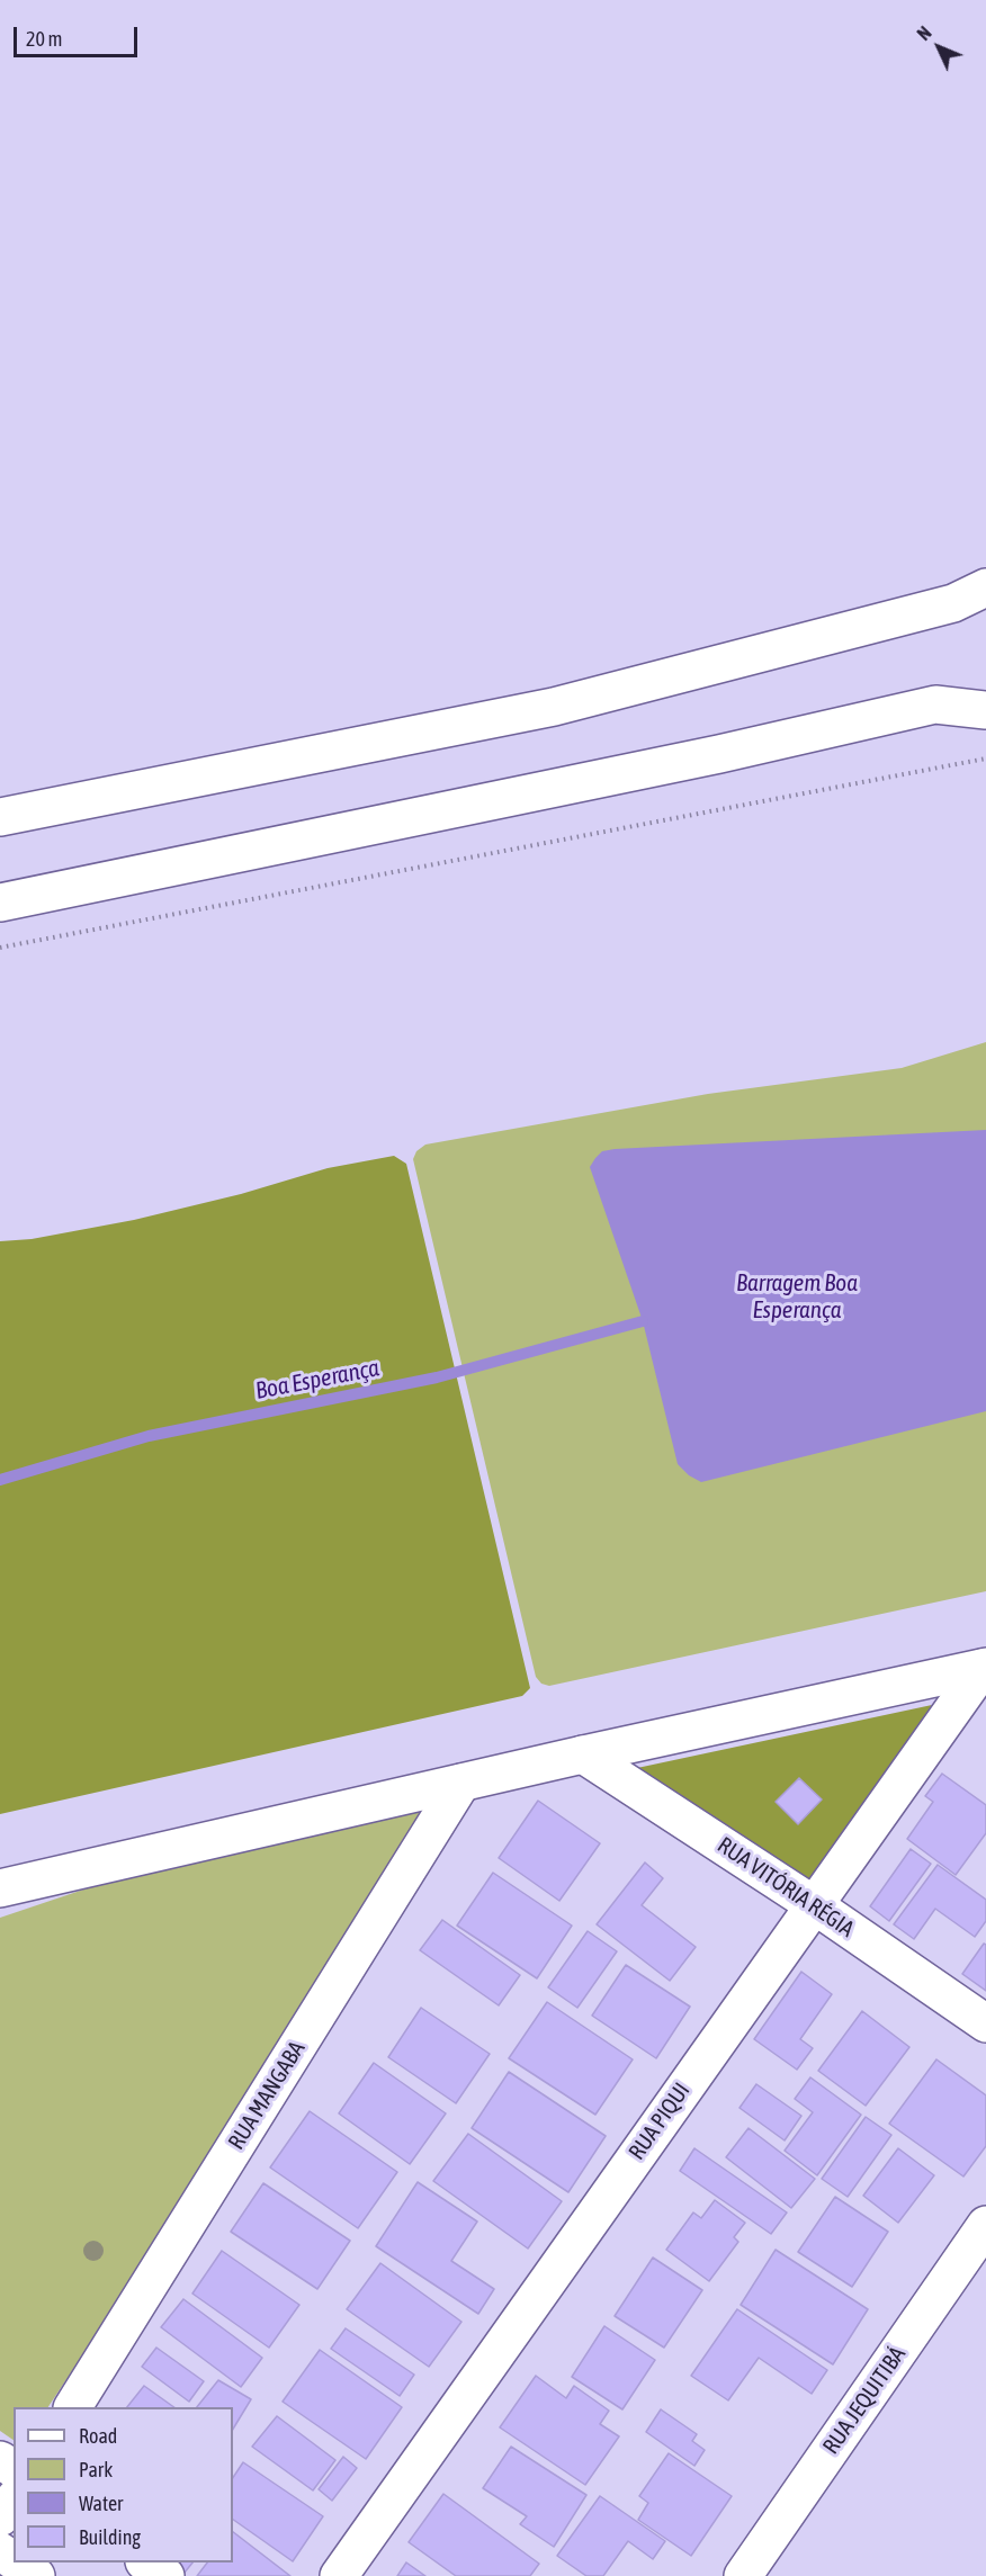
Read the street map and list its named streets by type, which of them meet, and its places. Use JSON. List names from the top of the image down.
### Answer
{
  "streets": {
    "street": [
      "RUA VITÓRIA RÉGIA",
      "RUA MANGABA",
      "RUA PIQUI",
      "RUA JEQUITIBÁ"
    ]
  },
  "crossings": [
    ["RUA VITÓRIA RÉGIA", "RUA PIQUI"]
  ],
  "water": ["Barragem Boa Esperança", "Boa Esperança"],
  "legend": [
    "Road",
    "Park",
    "Water",
    "Building"
  ],
  "scale_bar": "20 m",
  "north": "top left"
}
